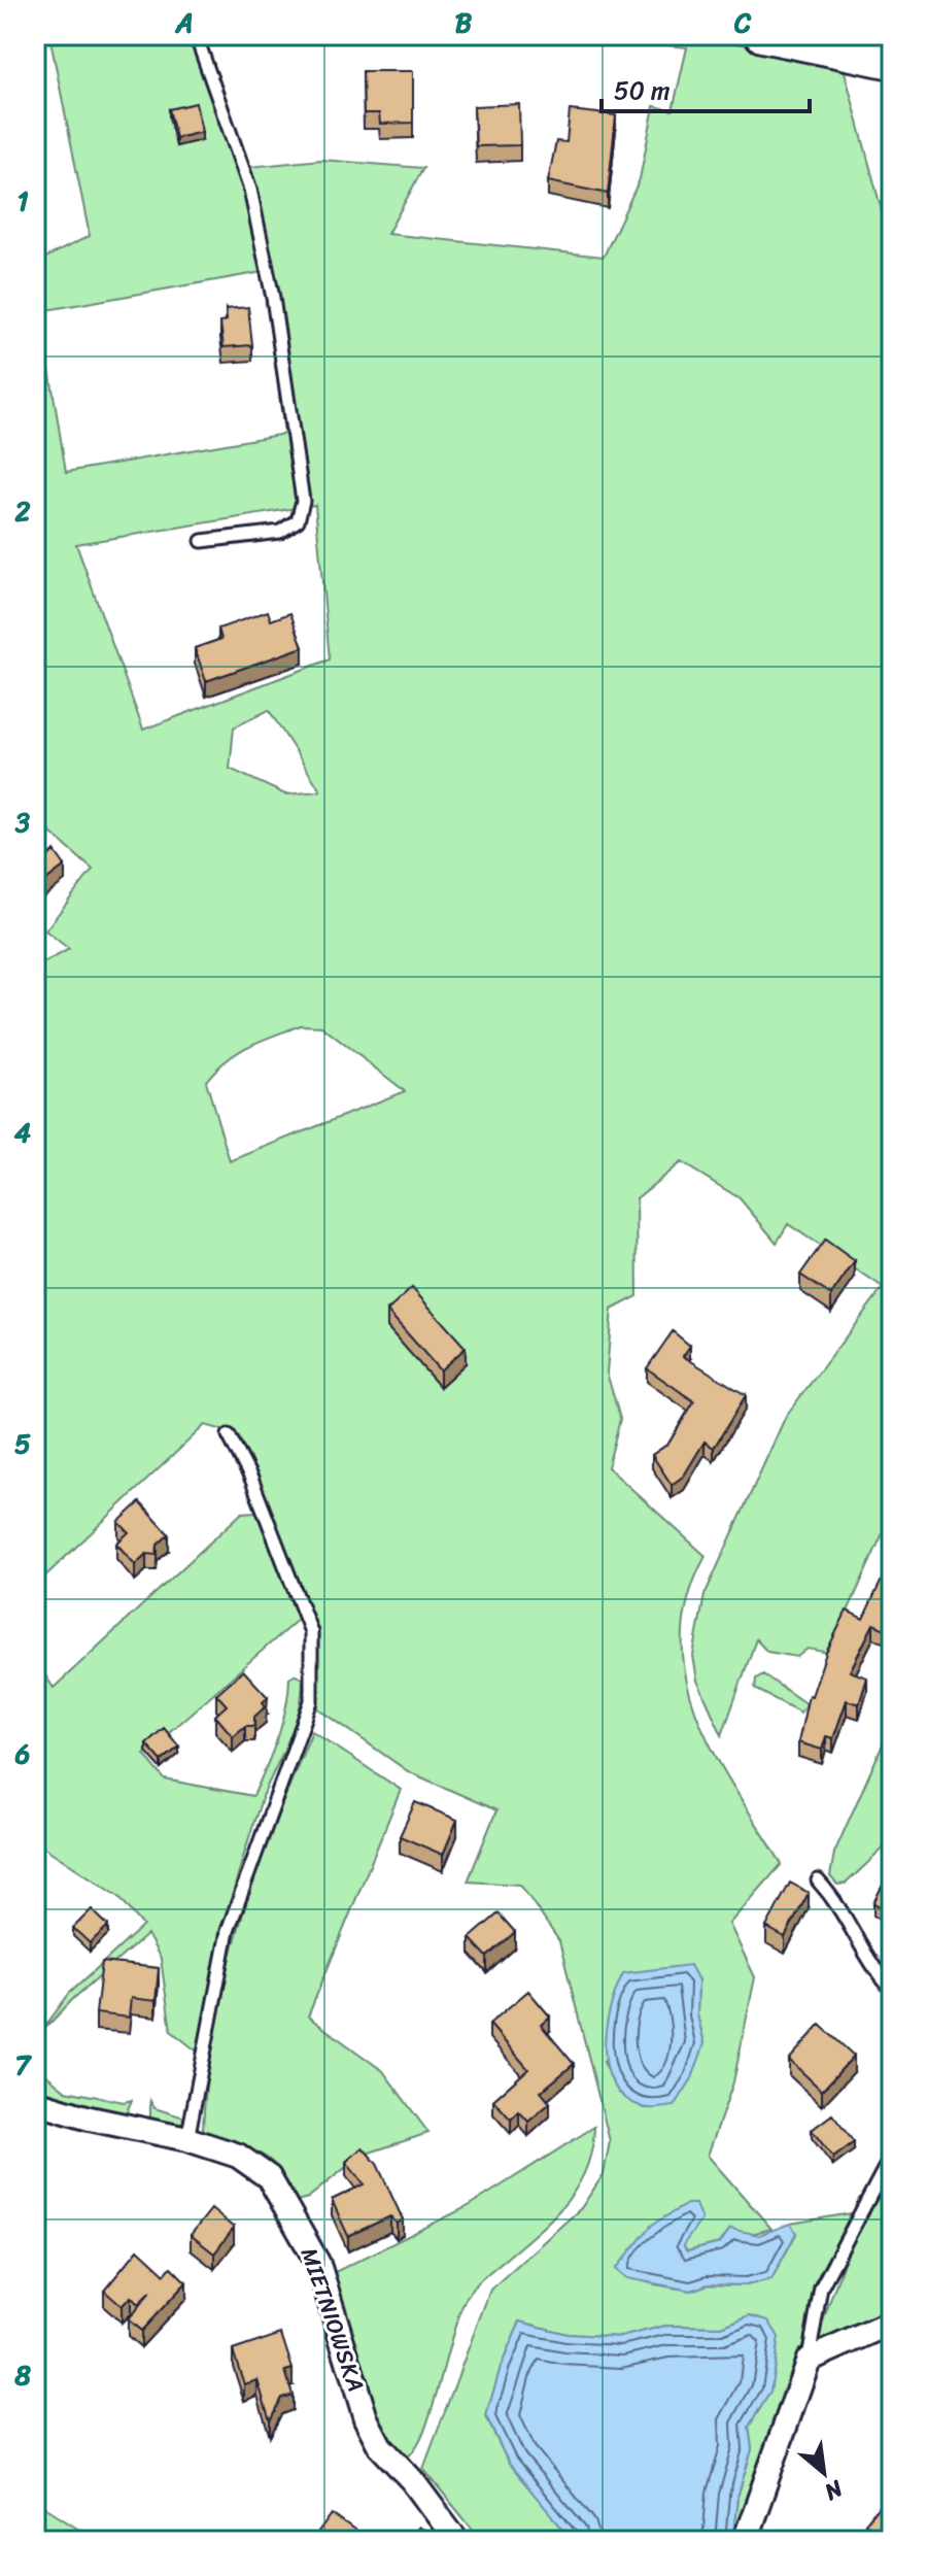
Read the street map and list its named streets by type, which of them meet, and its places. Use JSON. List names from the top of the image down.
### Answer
{
  "streets": {
    "street": ["MIETNIOWSKA"]
  },
  "scale_bar": "50 m",
  "north": "bottom right",
  "grid": {
    "columns": ["A", "B", "C"],
    "rows": [
      "1",
      "2",
      "3",
      "4",
      "5",
      "6",
      "7",
      "8"
    ]
  }
}
